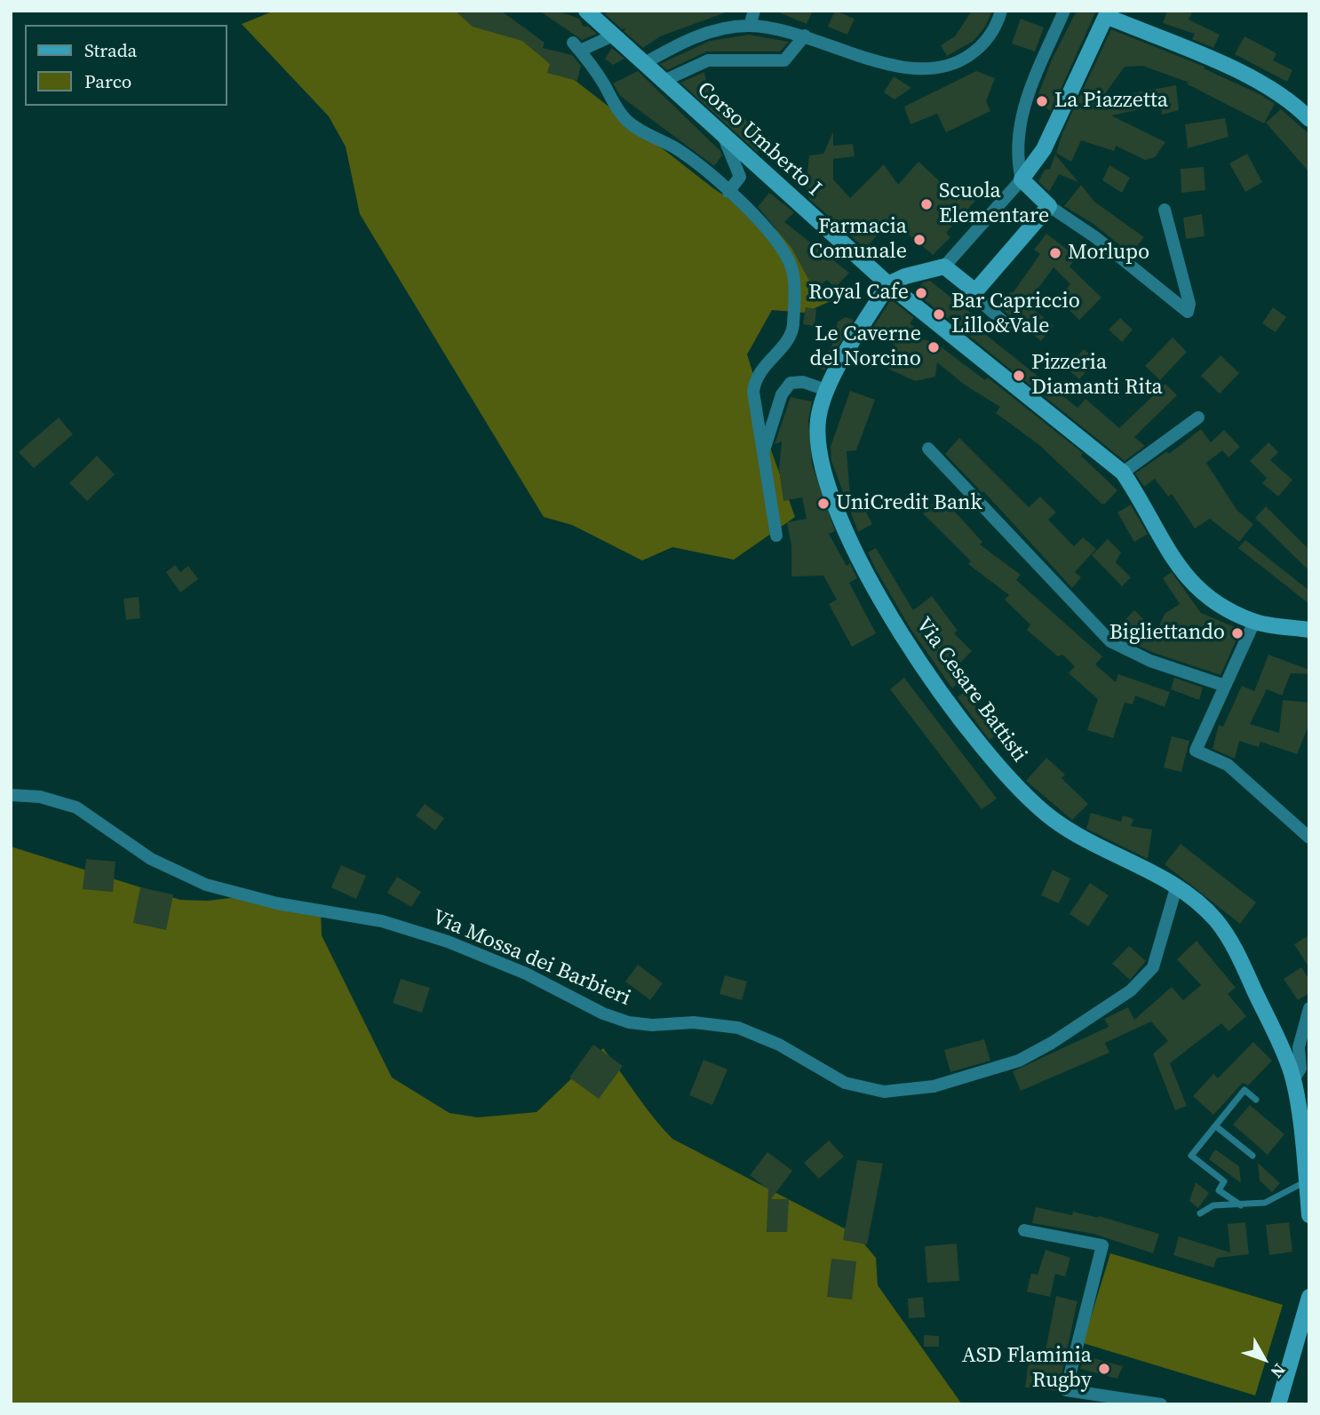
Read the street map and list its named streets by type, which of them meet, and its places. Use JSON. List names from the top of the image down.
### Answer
{
  "streets": {
    "street": ["Corso Umberto I", "Via Cesare Battisti", "Via Mossa dei Barbieri"]
  },
  "crossings": [
    ["Corso Umberto I", "Via Cesare Battisti"],
    ["Via Cesare Battisti", "Via Mossa dei Barbieri"]
  ],
  "places": [
    "La Piazzetta",
    "Scuola Elementare",
    "Farmacia Comunale",
    "Morlupo",
    "Royal Cafe",
    "Bar Capriccio Lillo&Vale",
    "Le Caverne del Norcino",
    "Pizzeria Diamanti Rita",
    "UniCredit Bank",
    "Bigliettando",
    "ASD Flaminia Rugby"
  ],
  "legend": ["Strada", "Parco"],
  "north": "bottom right"
}
